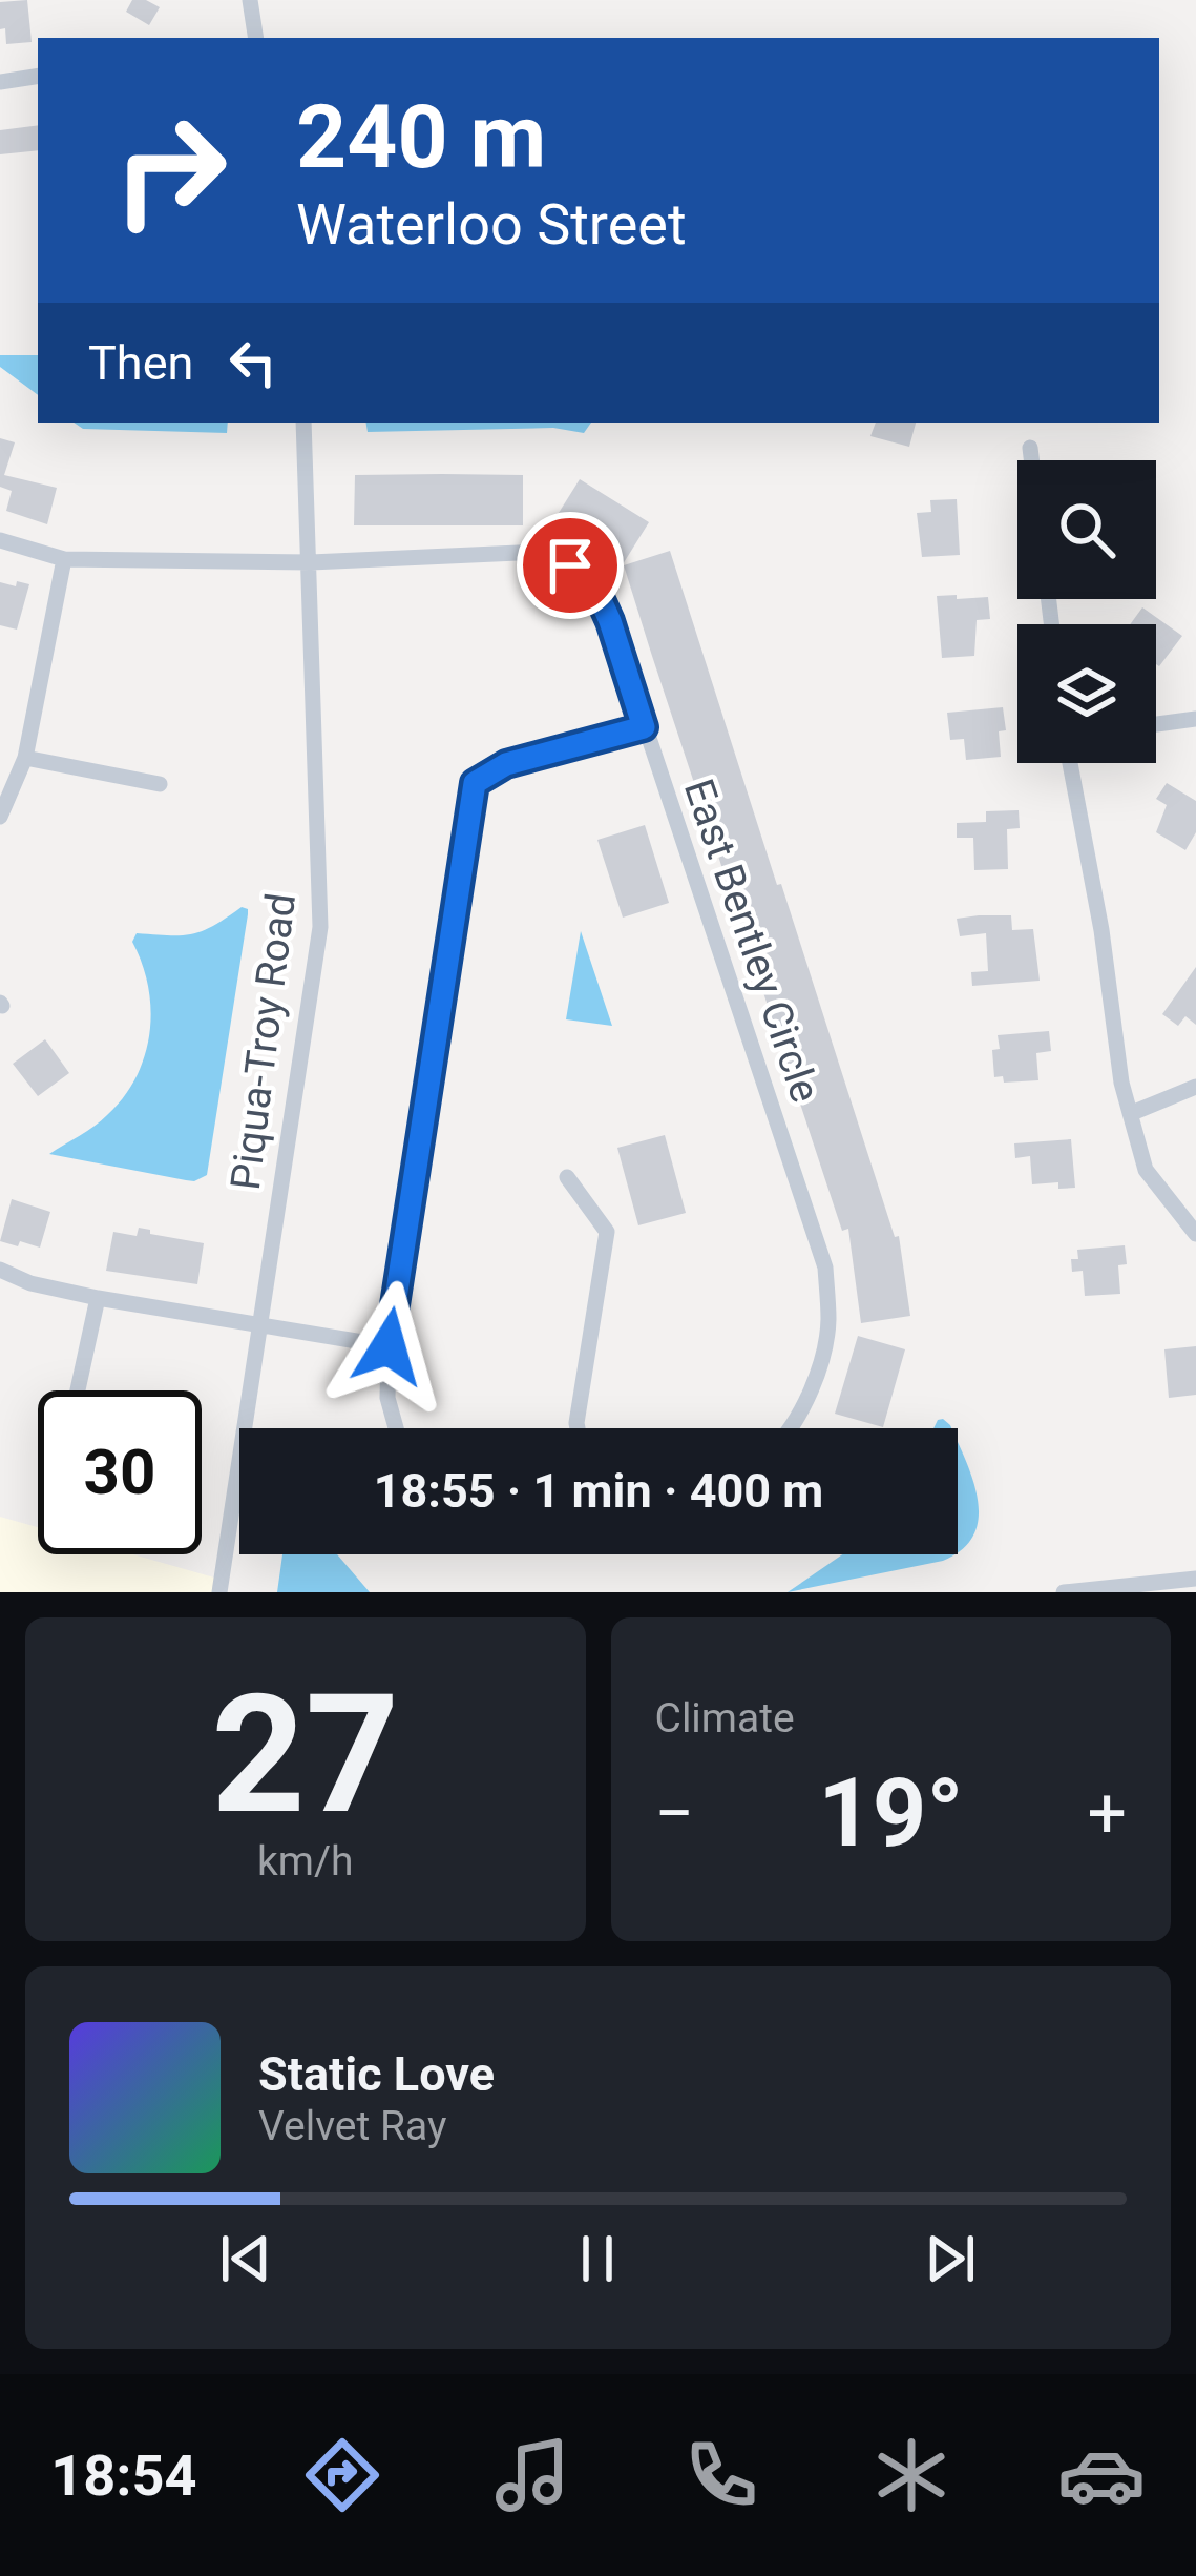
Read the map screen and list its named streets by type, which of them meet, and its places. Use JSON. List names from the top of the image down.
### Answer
{
  "streets": {
    "street": ["East Bentley Circle", "Piqua-Troy Road"]
  },
  "crossings": [
    ["East Bentley Circle", "Piqua-Troy Road"]
  ],
  "page": {
    "turn": ["240 m", "Waterloo Street"],
    "then": "Then",
    "limit": "30",
    "trip": "18:55 · 1 min · 400 m",
    "tile": [
      ["27", "km/h"],
      "Climate"
    ],
    "heat": ["−", "19°", "+"],
    "song": ["Static Love", "Velvet Ray"],
    "tabs": "18:54"
  }
}
